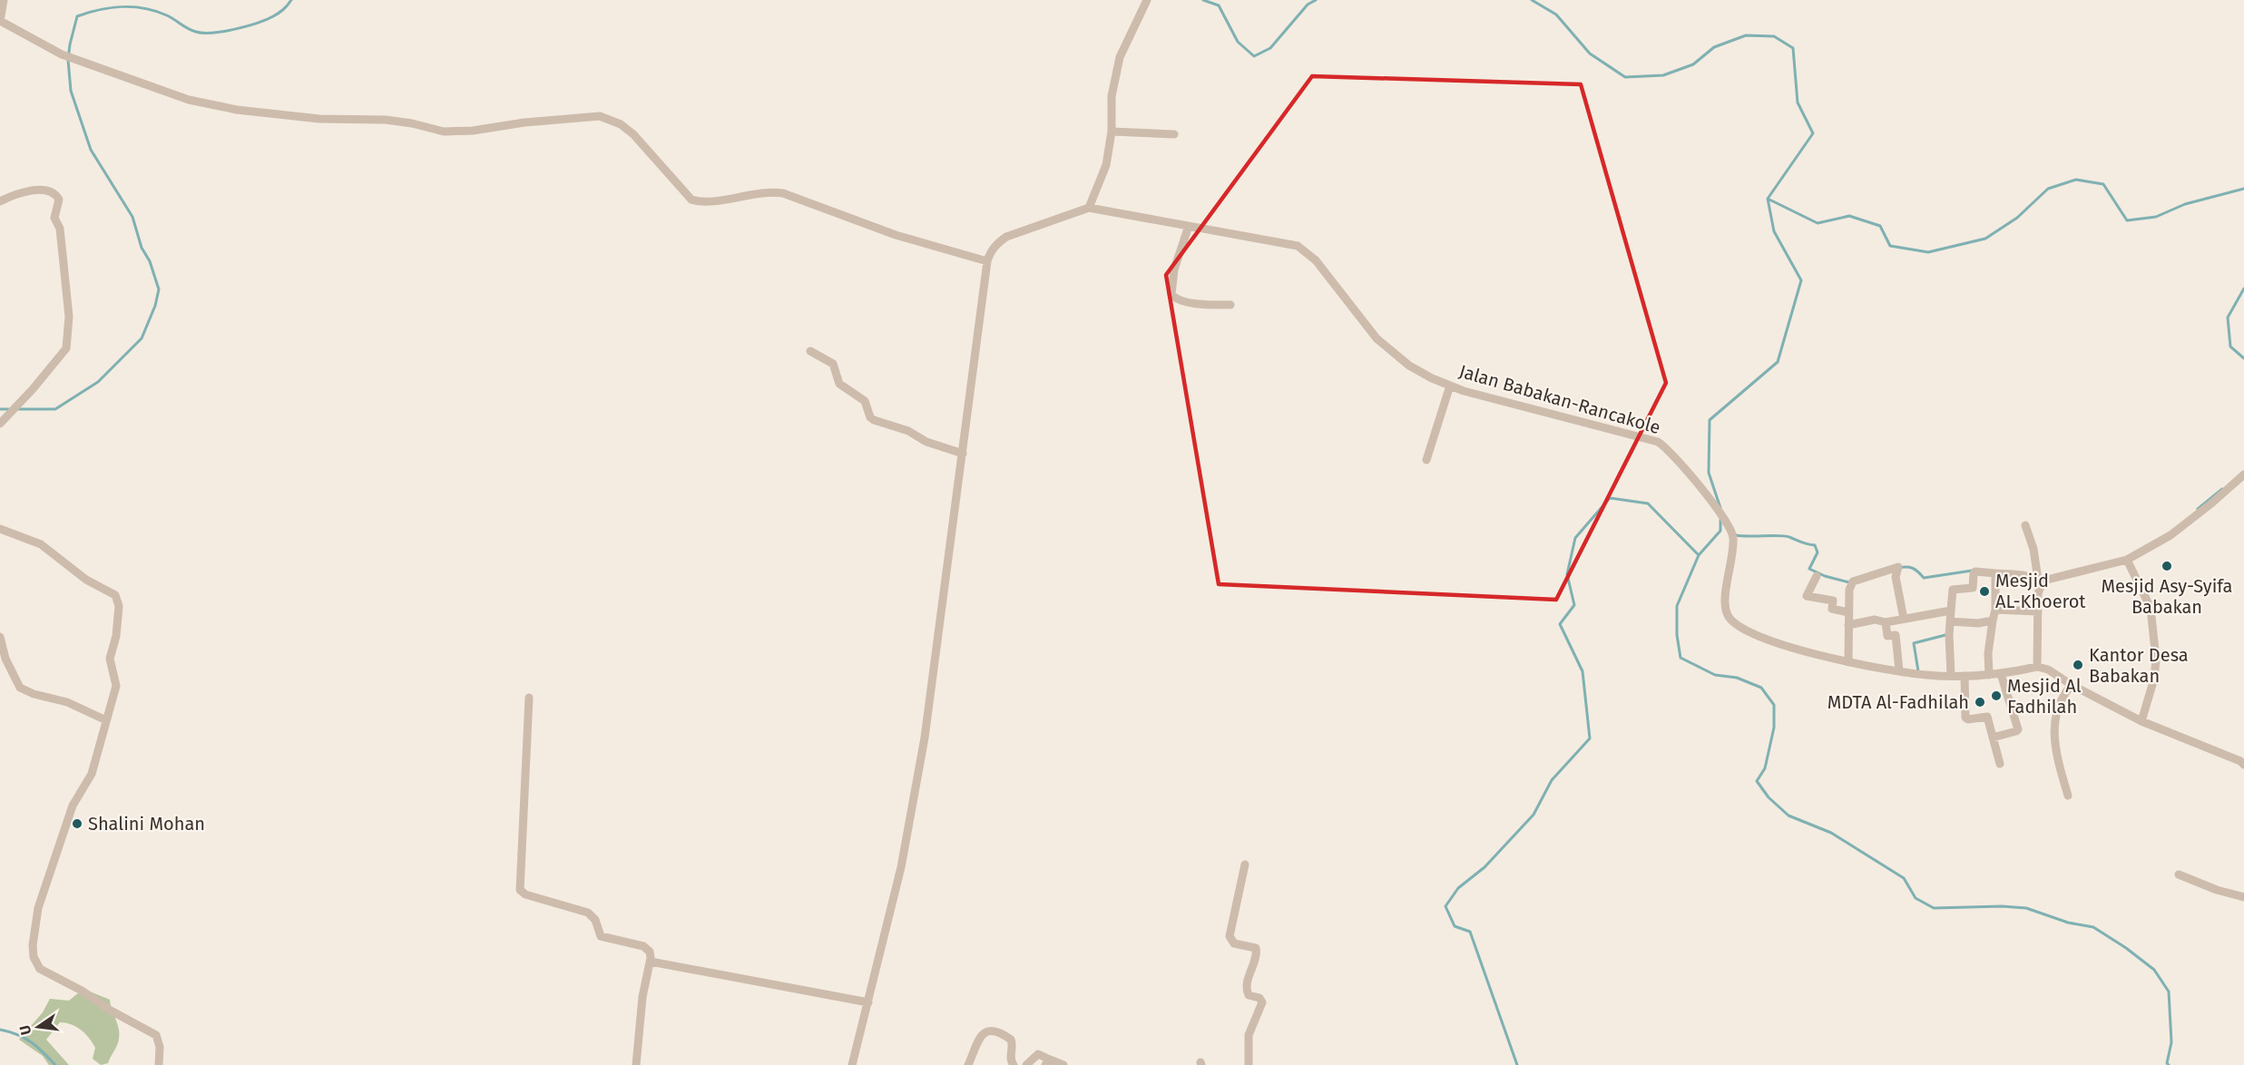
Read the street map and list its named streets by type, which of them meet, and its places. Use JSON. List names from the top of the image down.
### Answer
{
  "streets": {
    "street": ["Jalan Babakan-Rancakole"]
  },
  "places": [
    "Mesjid Asy-Syifa Babakan",
    "Mesjid AL-Khoerot",
    "Kantor Desa Babakan",
    "Mesjid Al Fadhilah",
    "MDTA Al-Fadhilah",
    "Shalini Mohan"
  ],
  "north": "left"
}
